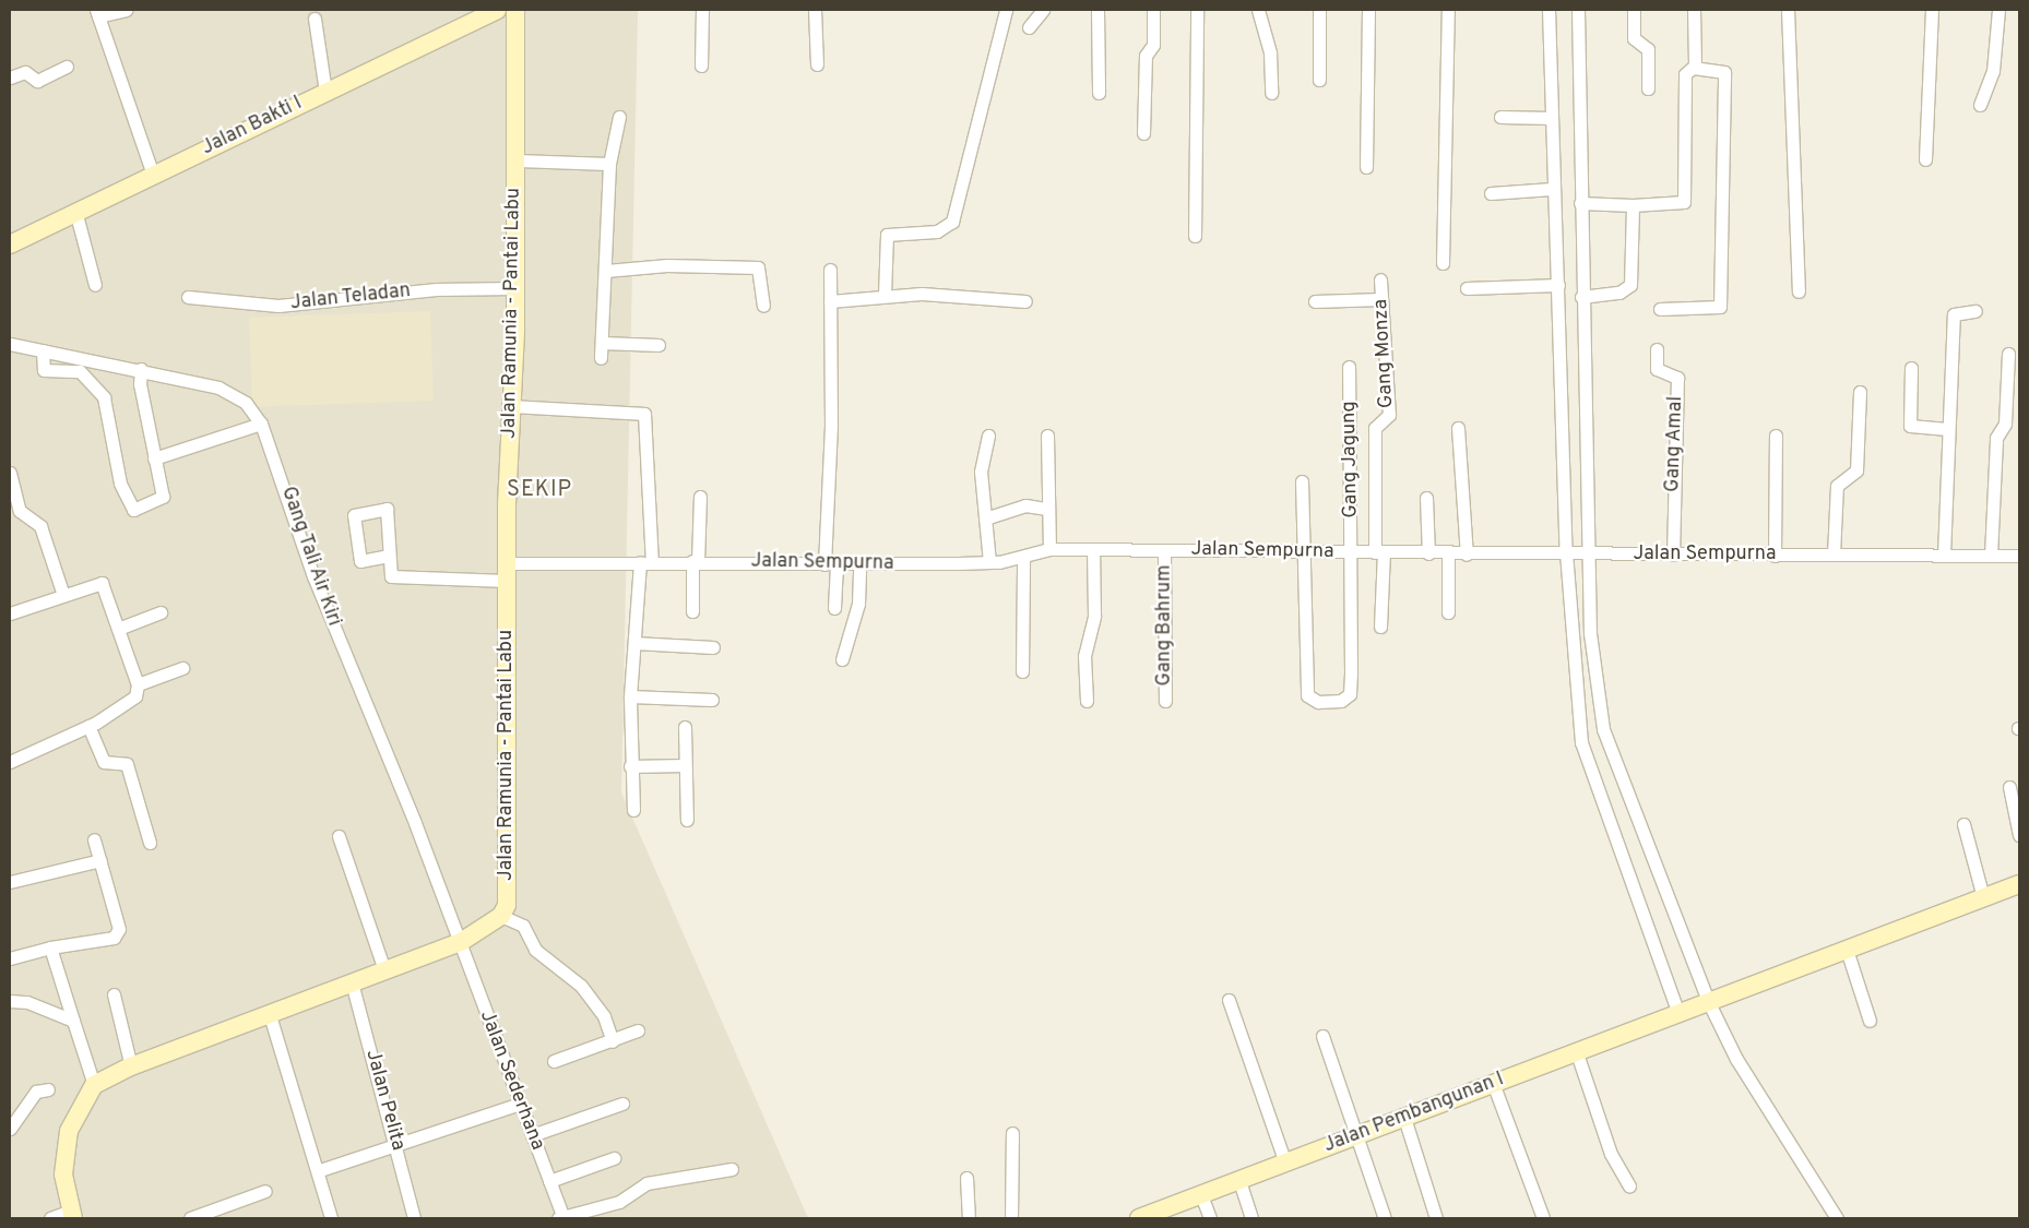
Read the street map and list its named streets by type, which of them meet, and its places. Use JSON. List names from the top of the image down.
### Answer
{
  "streets": {
    "main road": ["Jalan Bakti I", "Jalan Ramunia - Pantai Labu", "Jalan Pembangunan I"],
    "street": [
      "Jalan Teladan",
      "Gang Monza",
      "Gang Amal",
      "Gang Jagung",
      "Jalan Sempurna",
      "Gang Tali Air Kiri",
      "Gang Bahrum",
      "Jalan Sederhana",
      "Jalan Pelita"
    ]
  },
  "crossings": [
    ["Jalan Teladan", "Jalan Ramunia - Pantai Labu"],
    ["Jalan Ramunia - Pantai Labu", "Jalan Sempurna"],
    ["Gang Monza", "Jalan Sempurna"],
    ["Gang Amal", "Jalan Sempurna"],
    ["Gang Jagung", "Jalan Sempurna"],
    ["Jalan Sempurna", "Gang Bahrum"],
    ["Gang Tali Air Kiri", "Jalan Sederhana"]
  ],
  "districts": ["SEKIP"]
}
